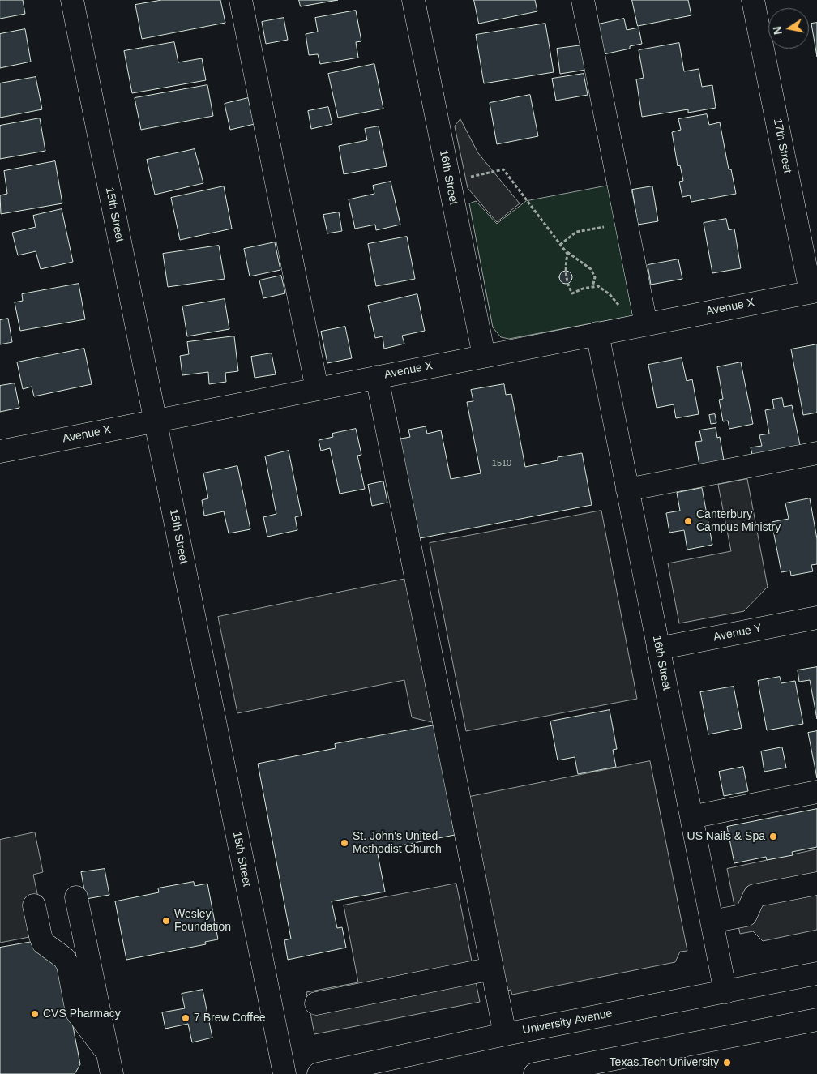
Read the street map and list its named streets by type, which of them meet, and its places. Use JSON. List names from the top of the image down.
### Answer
{
  "streets": {
    "street": [
      "17th Street",
      "16th Street",
      "15th Street",
      "Avenue X",
      "Avenue Y",
      "University Avenue"
    ]
  },
  "crossings": [
    ["17th Street", "Avenue X"],
    ["16th Street", "Avenue X"],
    ["16th Street", "Avenue Y"],
    ["16th Street", "University Avenue"],
    ["15th Street", "Avenue X"]
  ],
  "places": [
    "Canterbury Campus Ministry",
    "US Nails & Spa",
    "St. John's United Methodist Church",
    "Wesley Foundation",
    "CVS Pharmacy",
    "7 Brew Coffee",
    "Texas Tech University"
  ],
  "house_numbers": ["1510"],
  "north": "left"
}
